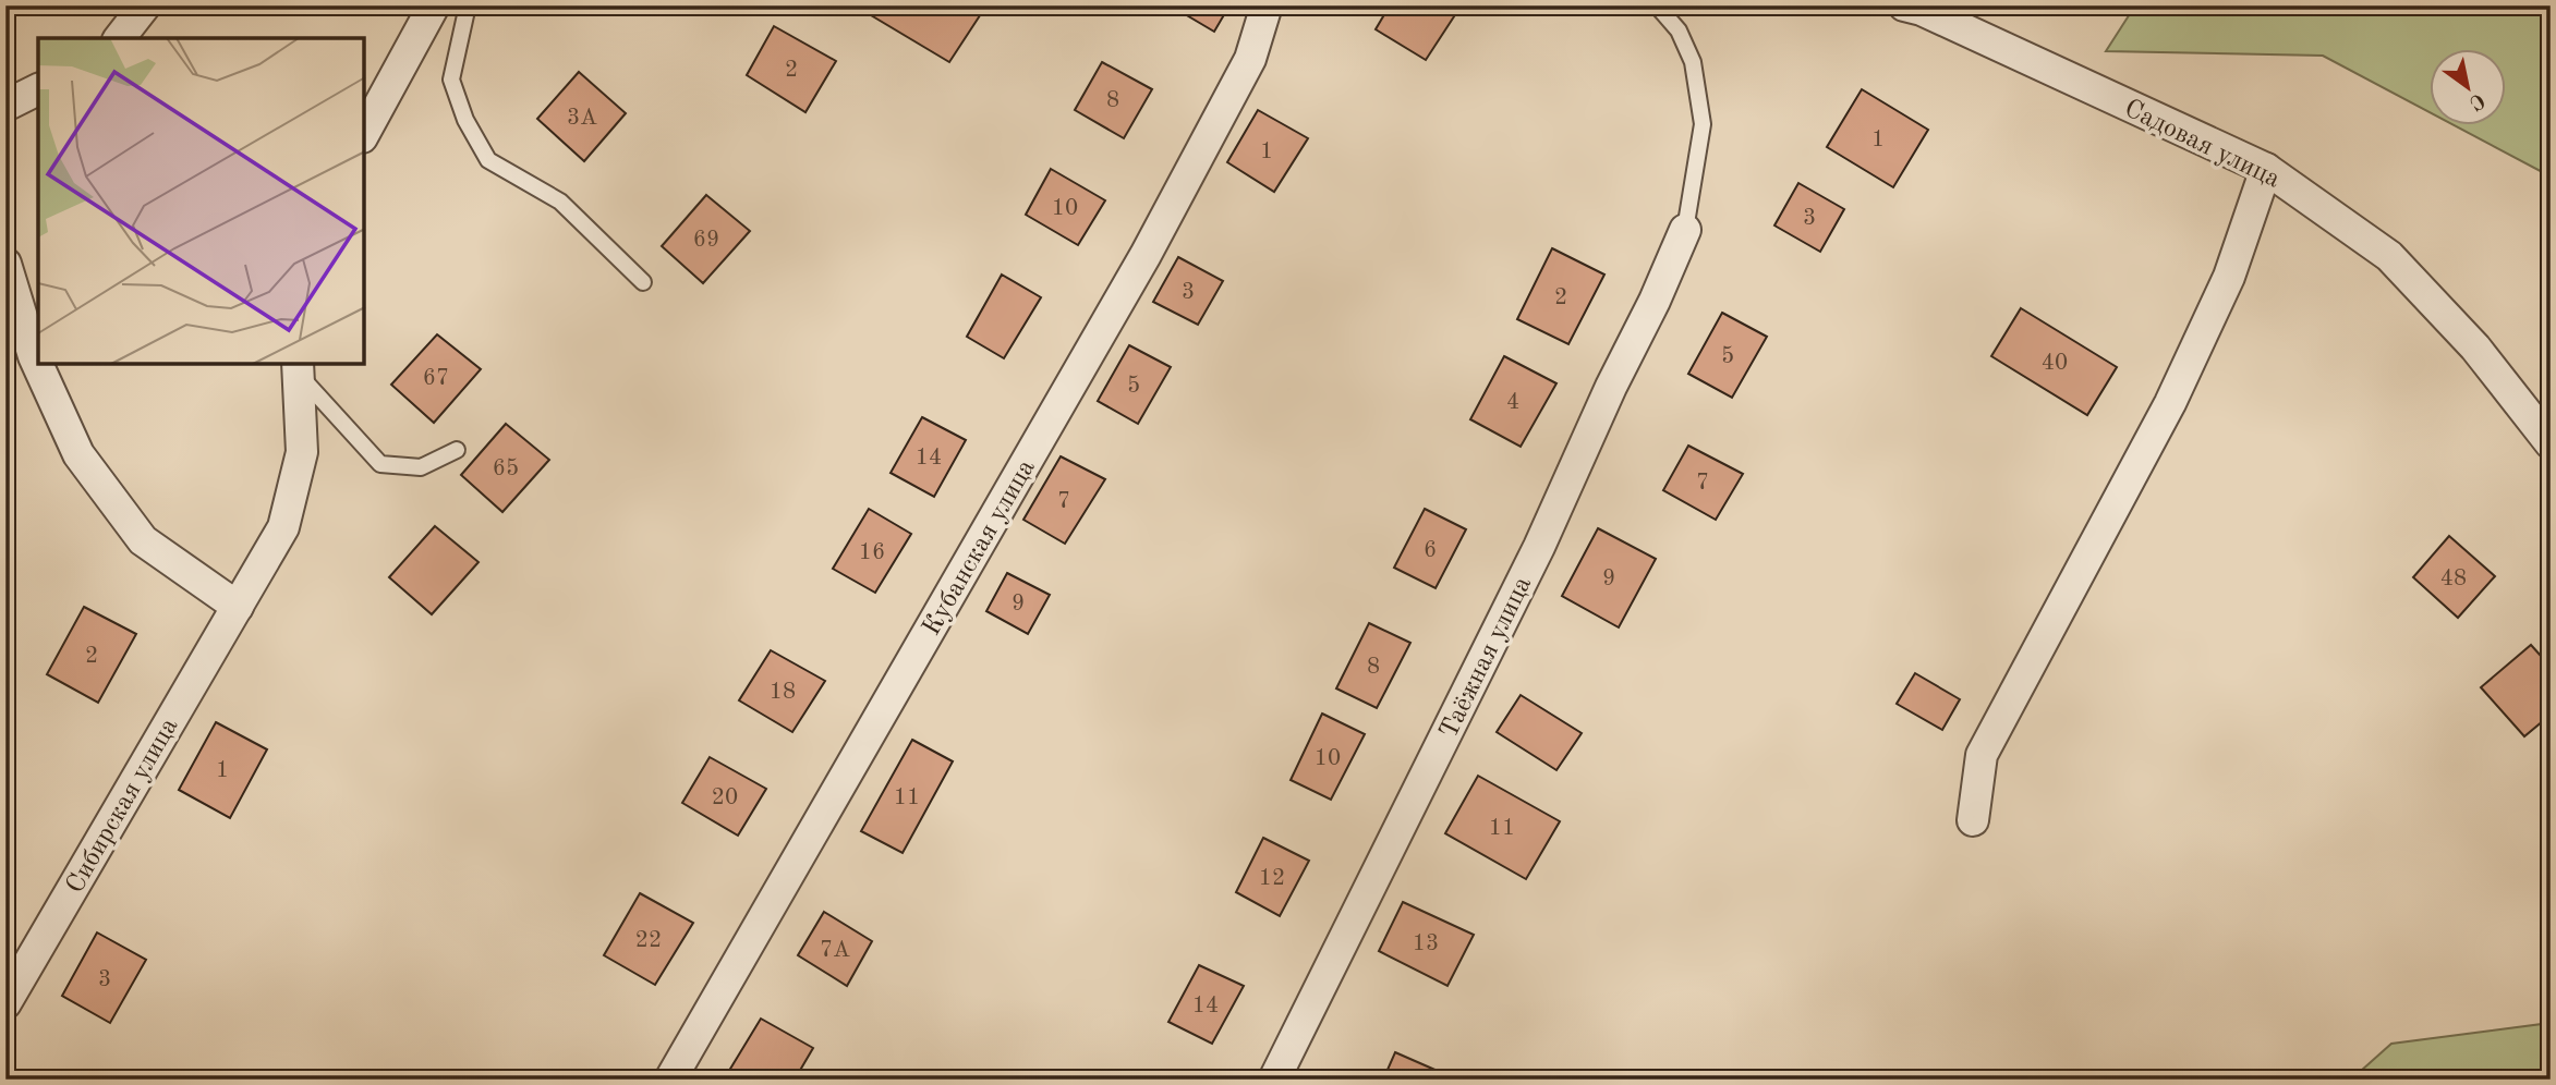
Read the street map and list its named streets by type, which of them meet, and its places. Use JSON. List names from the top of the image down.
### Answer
{
  "streets": {
    "street": [
      "Садовая улица",
      "Кубанская улица",
      "Таёжная улица",
      "Сибирская улица"
    ]
  },
  "house_numbers": [
    "2",
    "8",
    "3А",
    "1",
    "1",
    "10",
    "3",
    "69",
    "3",
    "2",
    "5",
    "40",
    "67",
    "5",
    "4",
    "14",
    "65",
    "7",
    "7",
    "6",
    "16",
    "9",
    "48",
    "9",
    "2",
    "8",
    "18",
    "10",
    "1",
    "20",
    "11",
    "11",
    "12",
    "22",
    "13",
    "7А",
    "3",
    "14"
  ],
  "north": "bottom right"
}
